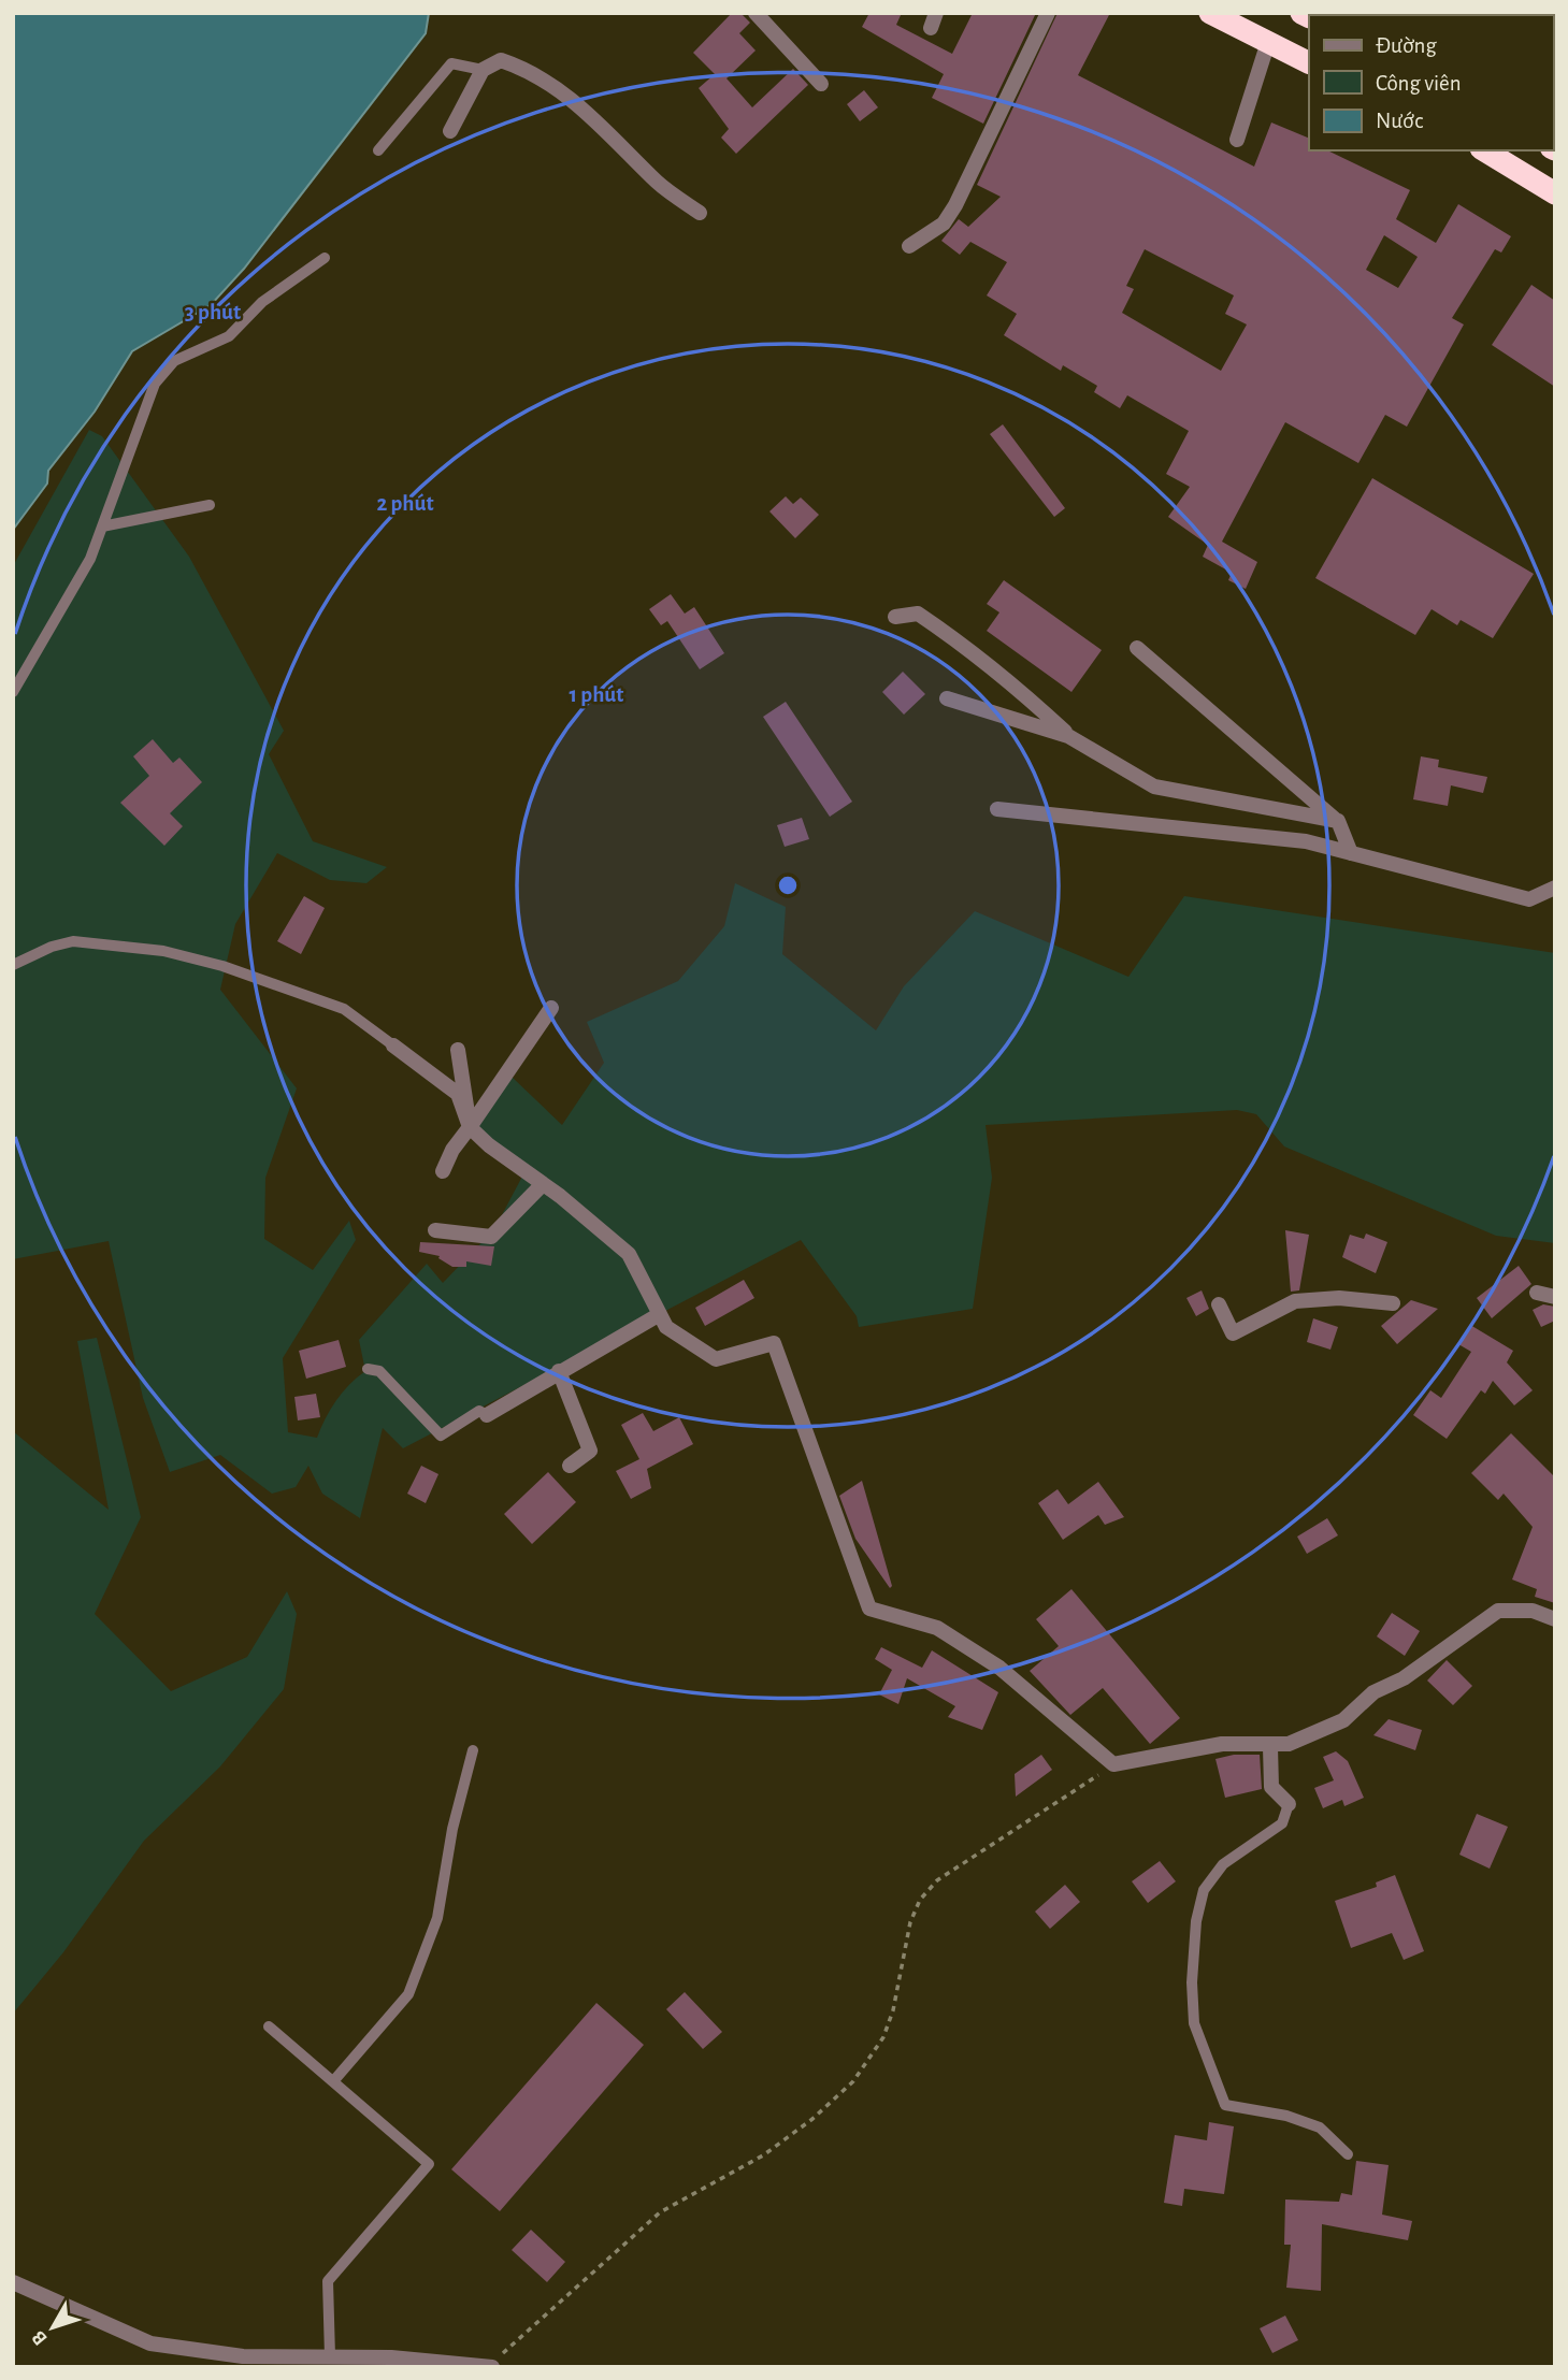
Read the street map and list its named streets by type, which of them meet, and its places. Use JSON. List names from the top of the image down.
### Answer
{
  "legend": ["Đường", "Công viên", "Nước"],
  "north": "bottom left",
  "rings": ["3 phút", "2 phút", "1 phút"]
}
